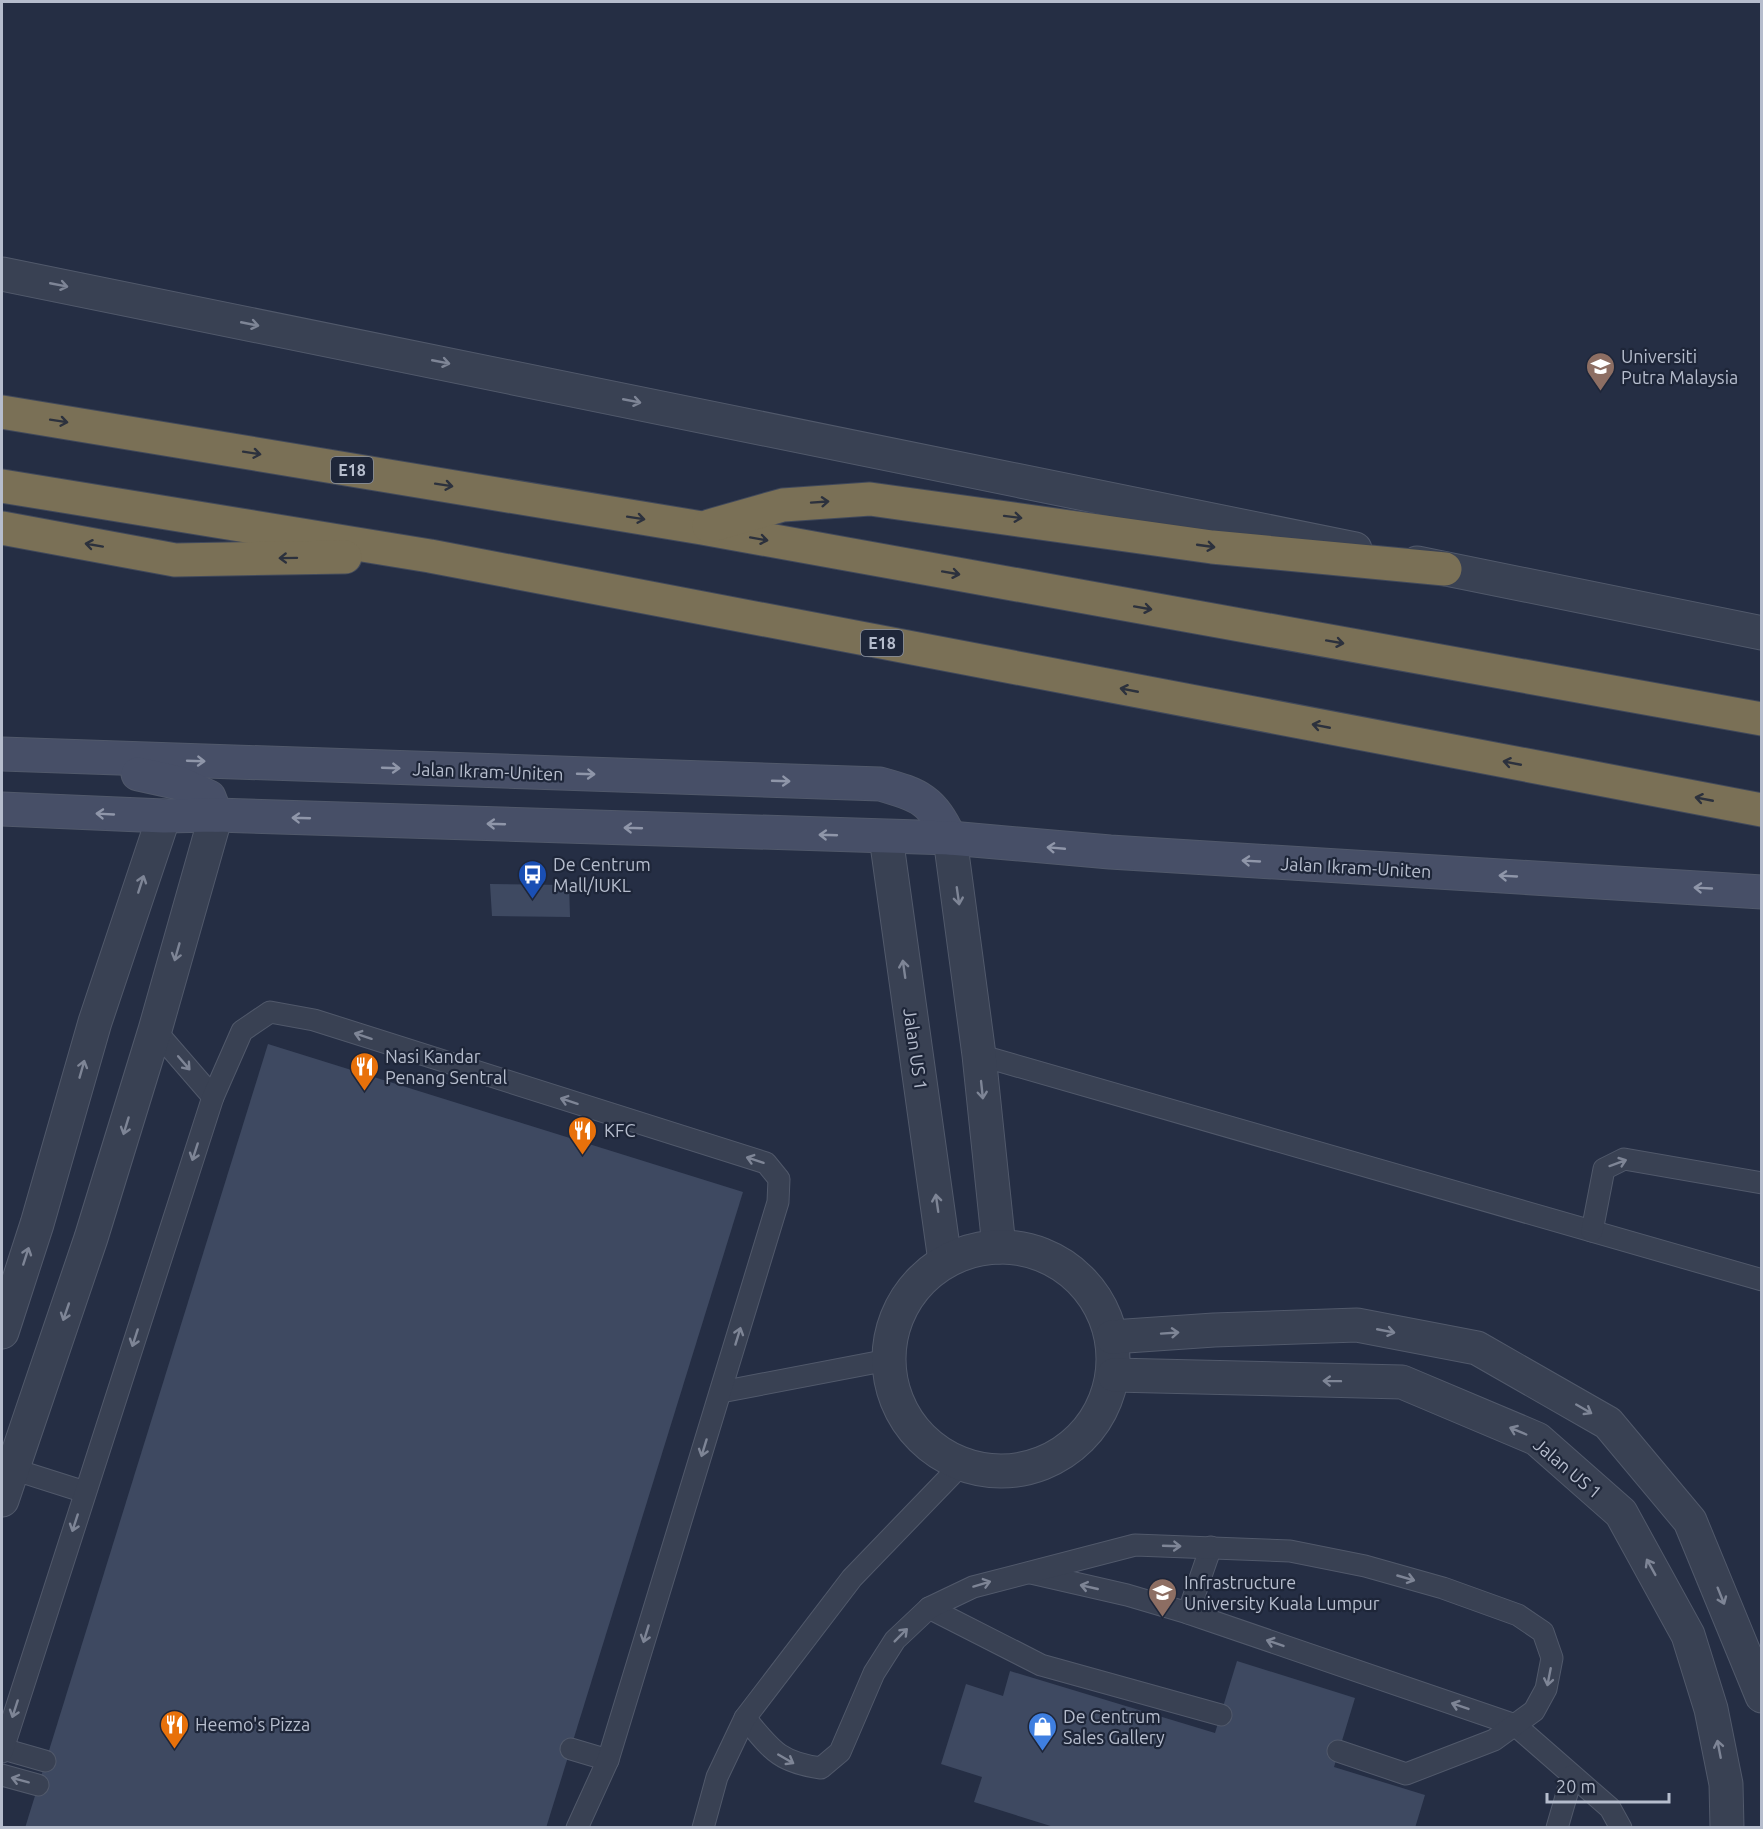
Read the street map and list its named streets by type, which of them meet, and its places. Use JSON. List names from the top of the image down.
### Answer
{
  "streets": {
    "highway": ["E18"],
    "main road": ["Jalan Ikram-Uniten"],
    "street": ["Jalan US 1"]
  },
  "crossings": [
    ["Jalan Ikram-Uniten", "Jalan US 1"]
  ],
  "one_way": ["Jalan US 1"],
  "places": {
    "school or university": ["Universiti Putra Malaysia", "Infrastructure University Kuala Lumpur"],
    "bus stop": ["De Centrum Mall/IUKL"],
    "restaurant": ["Nasi Kandar Penang Sentral", "KFC", "Heemo's Pizza"],
    "shop": ["De Centrum Sales Gallery"]
  },
  "scale_bar": "20 m"
}
